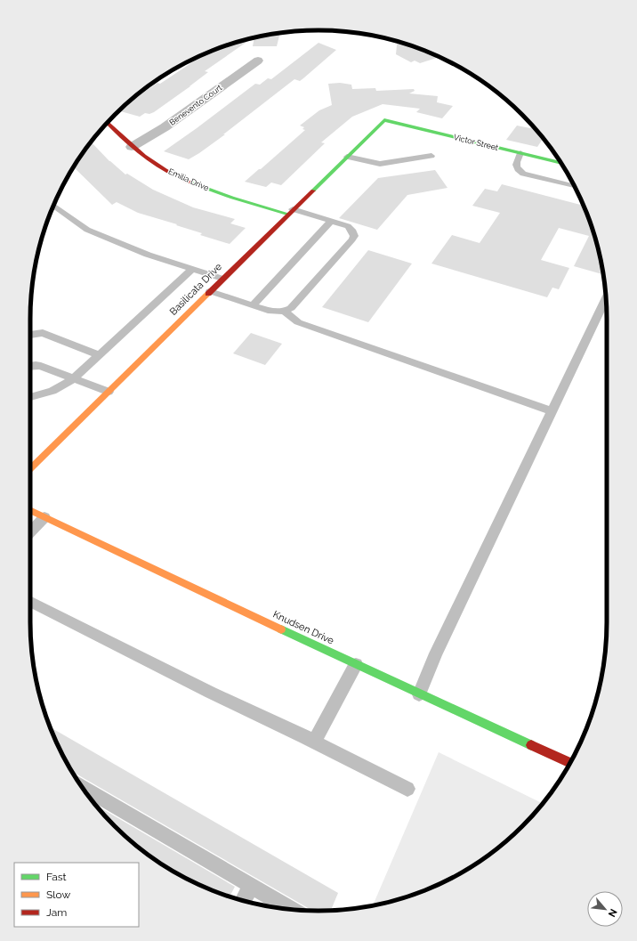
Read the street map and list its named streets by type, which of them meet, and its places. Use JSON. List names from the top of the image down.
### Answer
{
  "streets": {
    "street": [
      "Benevento Court",
      "Victor Street",
      "Emilia Drive",
      "Basilicata Drive",
      "Knudsen Drive"
    ]
  },
  "crossings": [
    ["Benevento Court", "Emilia Drive"],
    ["Victor Street", "Basilicata Drive"],
    ["Emilia Drive", "Basilicata Drive"]
  ],
  "legend": ["Fast", "Slow", "Jam"],
  "north": "bottom right"
}
